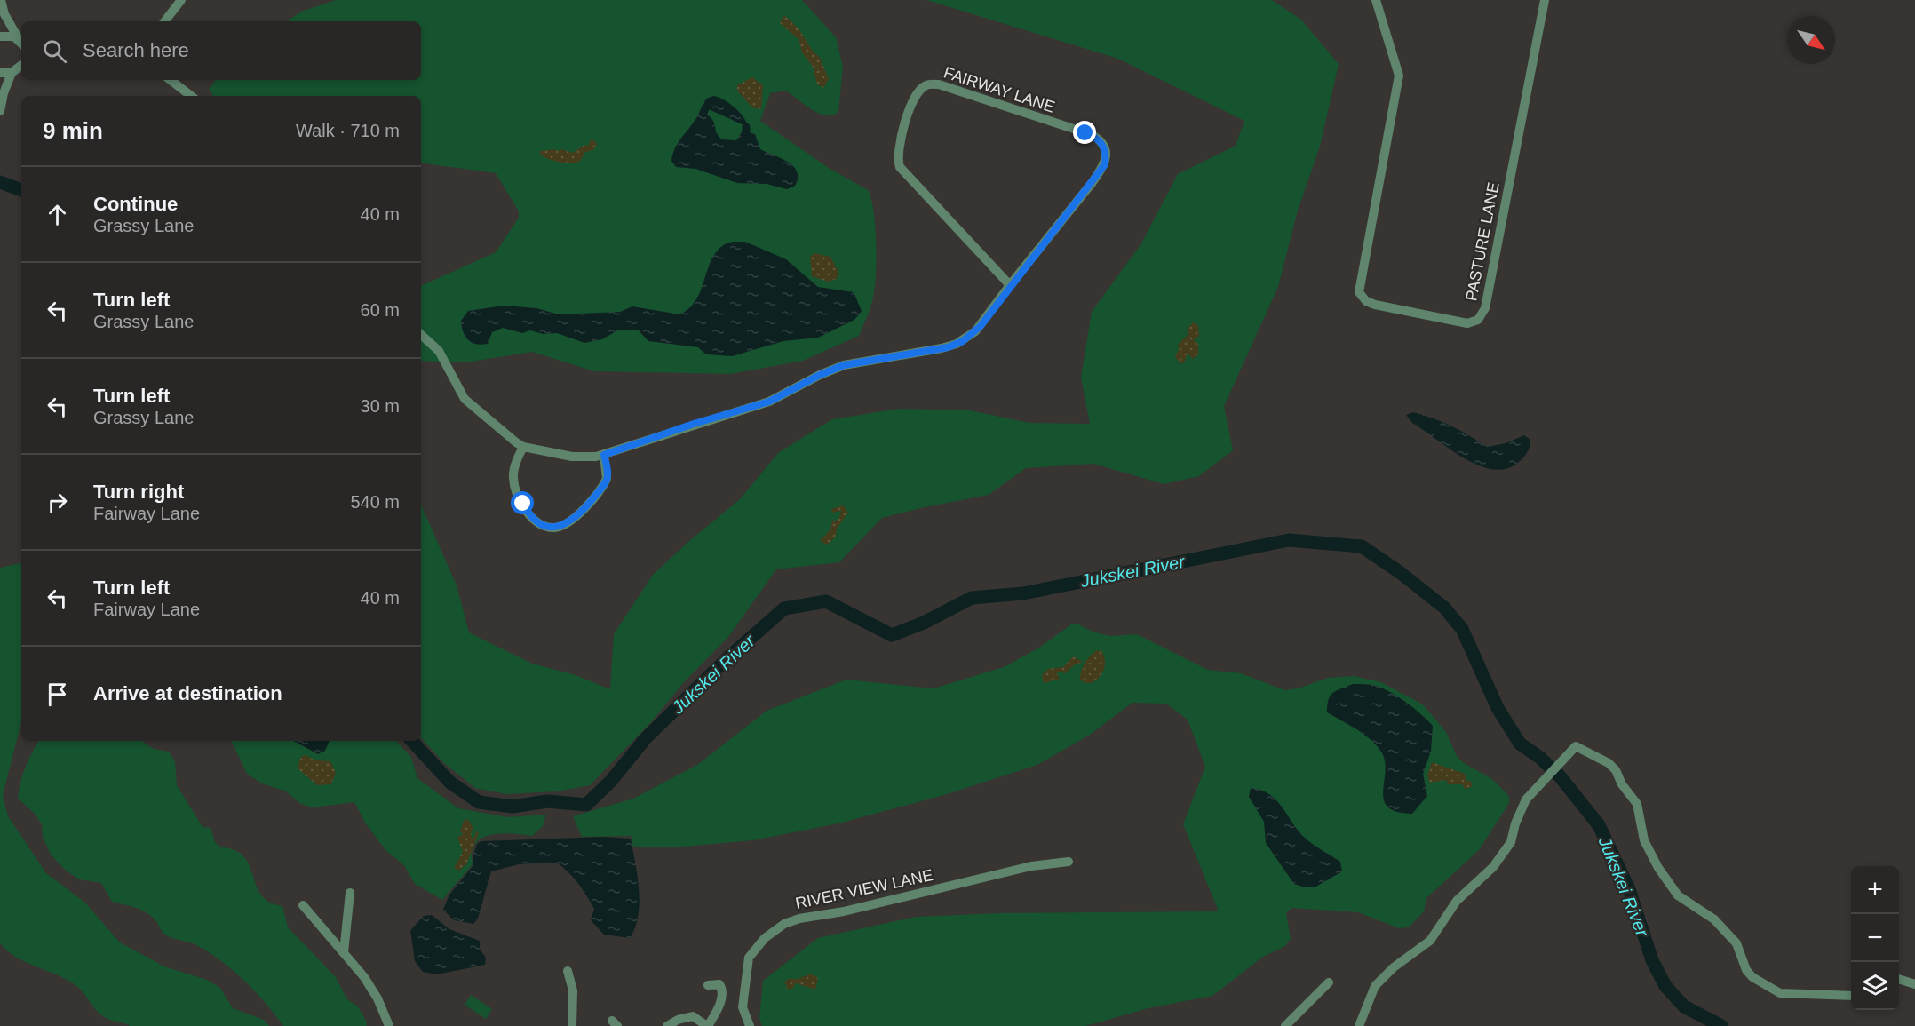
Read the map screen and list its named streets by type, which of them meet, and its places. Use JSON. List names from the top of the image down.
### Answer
{
  "streets": {
    "street": ["FAIRWAY LANE", "PASTURE LANE", "RIVER VIEW LANE"]
  },
  "water": ["Jukskei River"],
  "north": "bottom right",
  "page": {
    "search": "Search here",
    "heading": ["9 min", "Walk · 710 m"],
    "list": [
      ["Continue", "Grassy Lane", "40 m"],
      ["Turn left", "Grassy Lane", "60 m"],
      ["Turn left", "Grassy Lane", "30 m"],
      ["Turn right", "Fairway Lane", "540 m"],
      ["Turn left", "Fairway Lane", "40 m"],
      "Arrive at destination"
    ],
    "map_buttons": ["+", "−"]
  }
}
